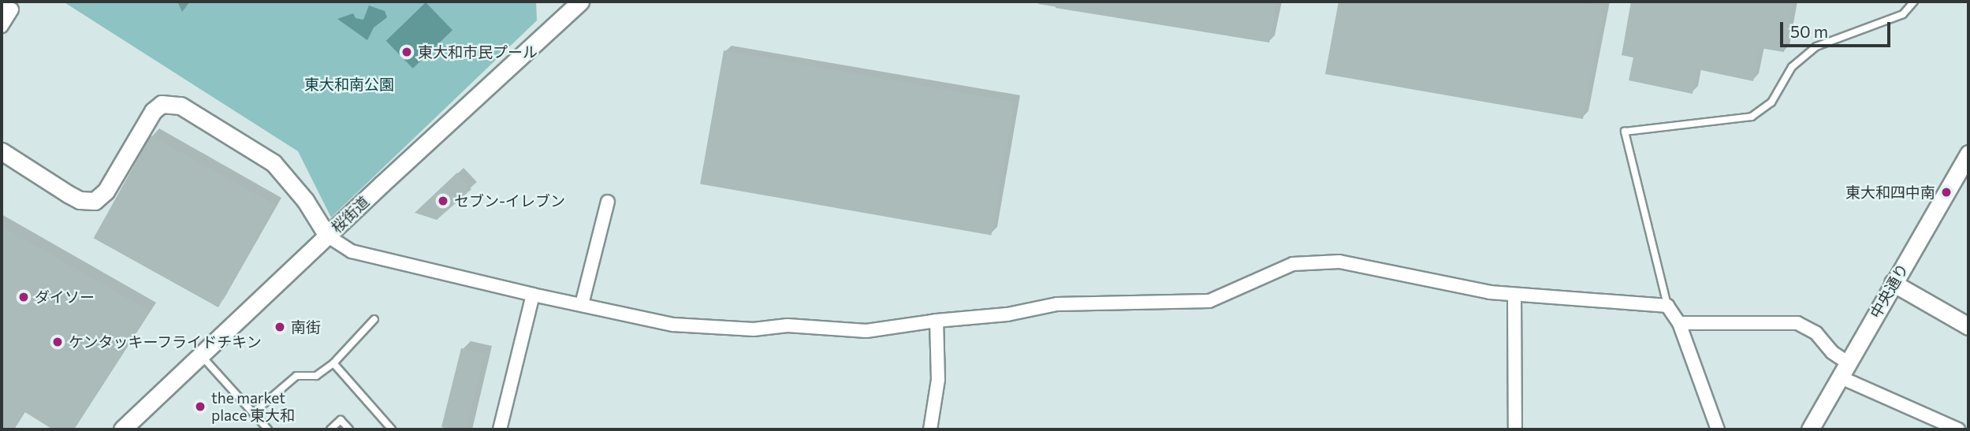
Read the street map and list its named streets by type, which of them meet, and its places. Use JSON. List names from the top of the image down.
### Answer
{
  "streets": {
    "street": ["桜街道", "中央通り"]
  },
  "parks": ["東大和南公園"],
  "places": [
    "東大和市民プール",
    "東大和四中南",
    "セブン-イレブン",
    "ダイソー",
    "南街",
    "ケンタッキーフライドチキン",
    "the market place 東大和"
  ],
  "scale_bar": "50 m"
}
